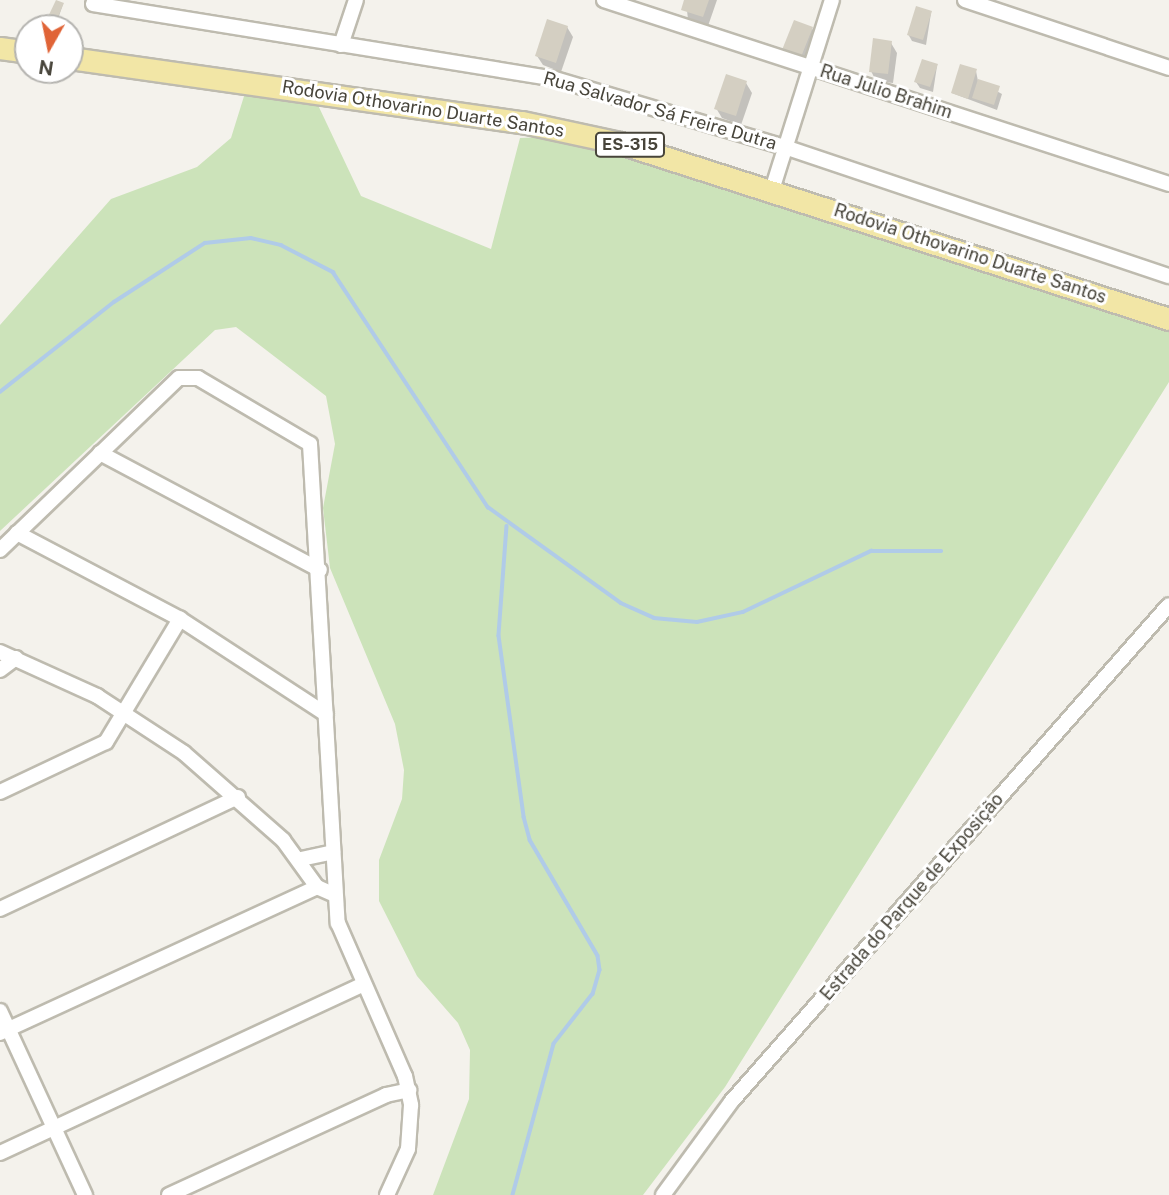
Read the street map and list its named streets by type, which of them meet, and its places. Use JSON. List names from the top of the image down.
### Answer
{
  "streets": {
    "main road": ["Rodovia Othovarino Duarte Santos", "ES-315"],
    "street": ["Rua Julio Brahim", "Rua Salvador Sá Freire Dutra", "Estrada do Parque de Exposição"]
  },
  "north": "bottom"
}
